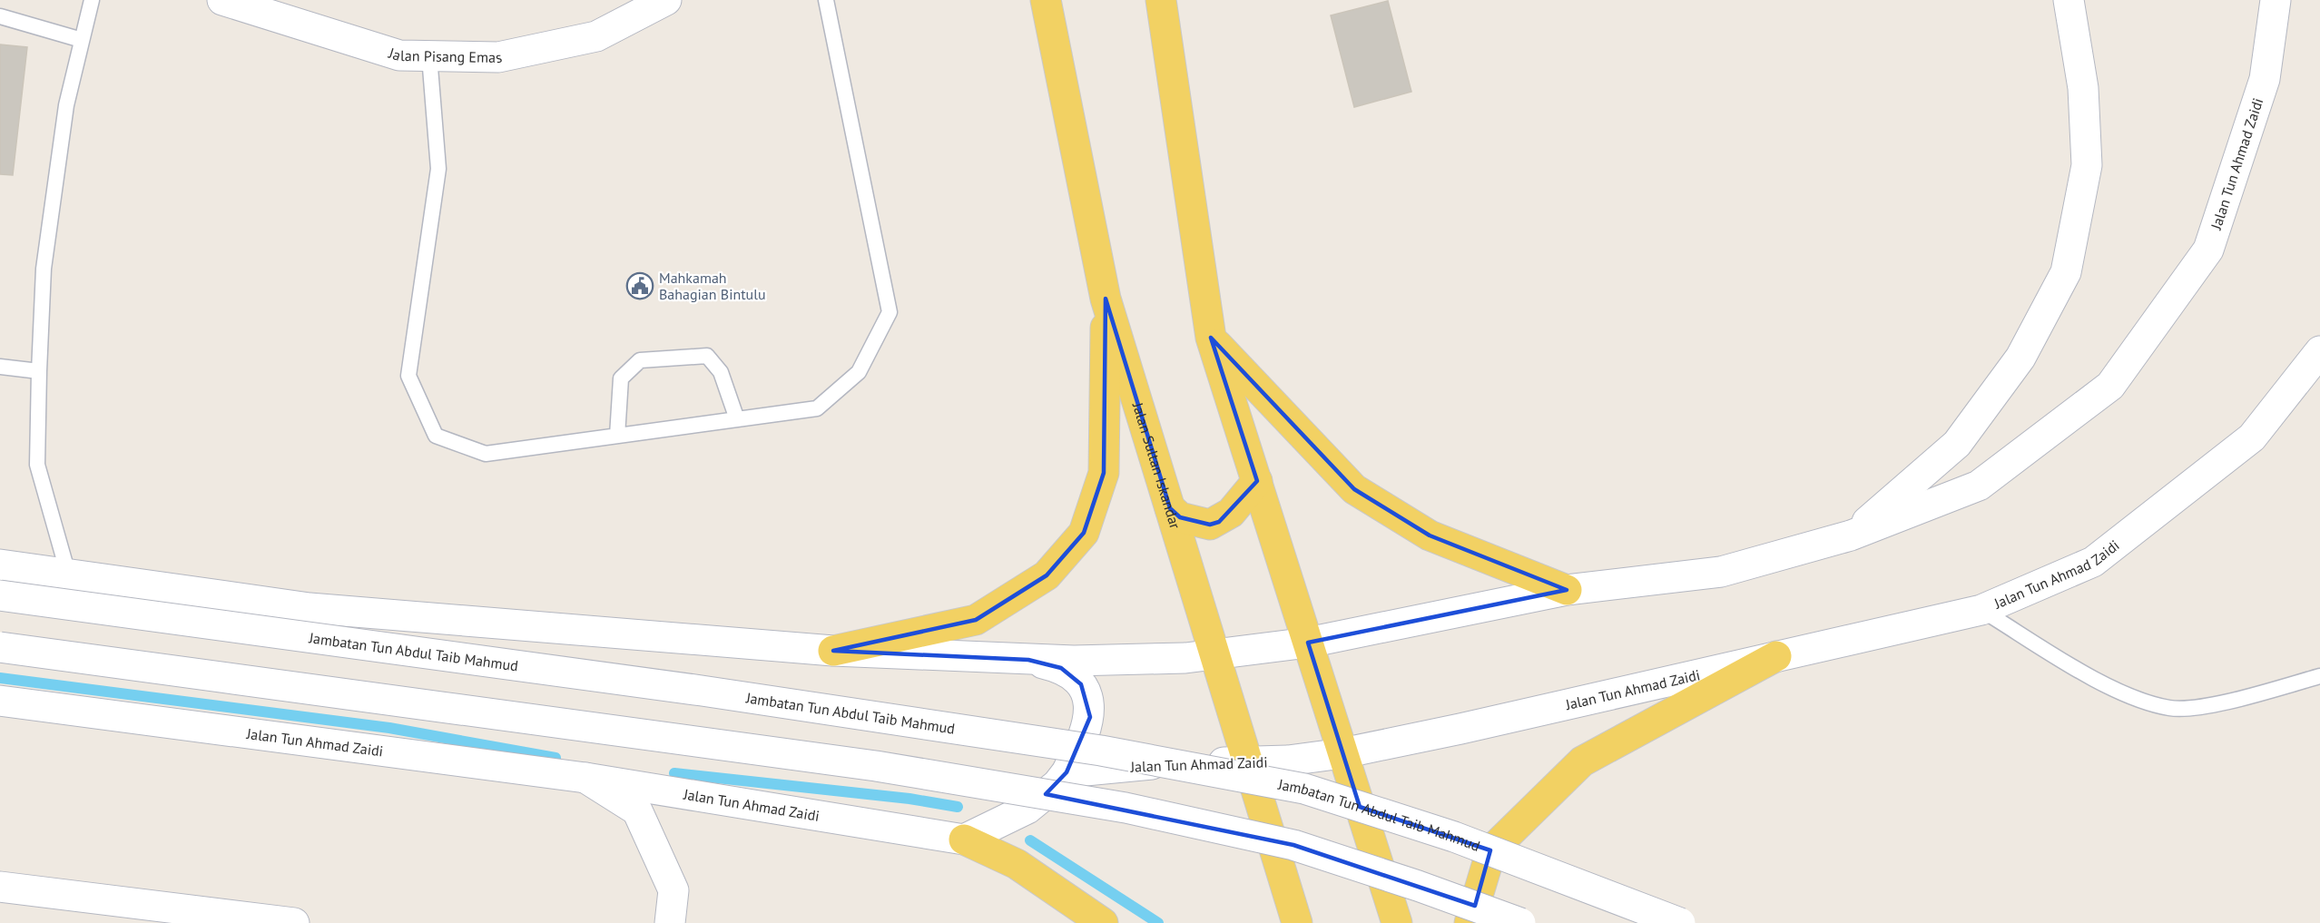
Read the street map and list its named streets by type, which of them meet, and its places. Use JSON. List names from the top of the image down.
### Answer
{
  "streets": {
    "main road": [
      "Jalan Pisang Emas",
      "Jalan Tun Ahmad Zaidi",
      "Jalan Sultan Iskandar",
      "Jambatan Tun Abdul Taib Mahmud"
    ]
  },
  "crossings": [
    ["Jalan Tun Ahmad Zaidi", "Jalan Sultan Iskandar"]
  ],
  "places": {
    "public building": ["Mahkamah Bahagian Bintulu"]
  }
}
